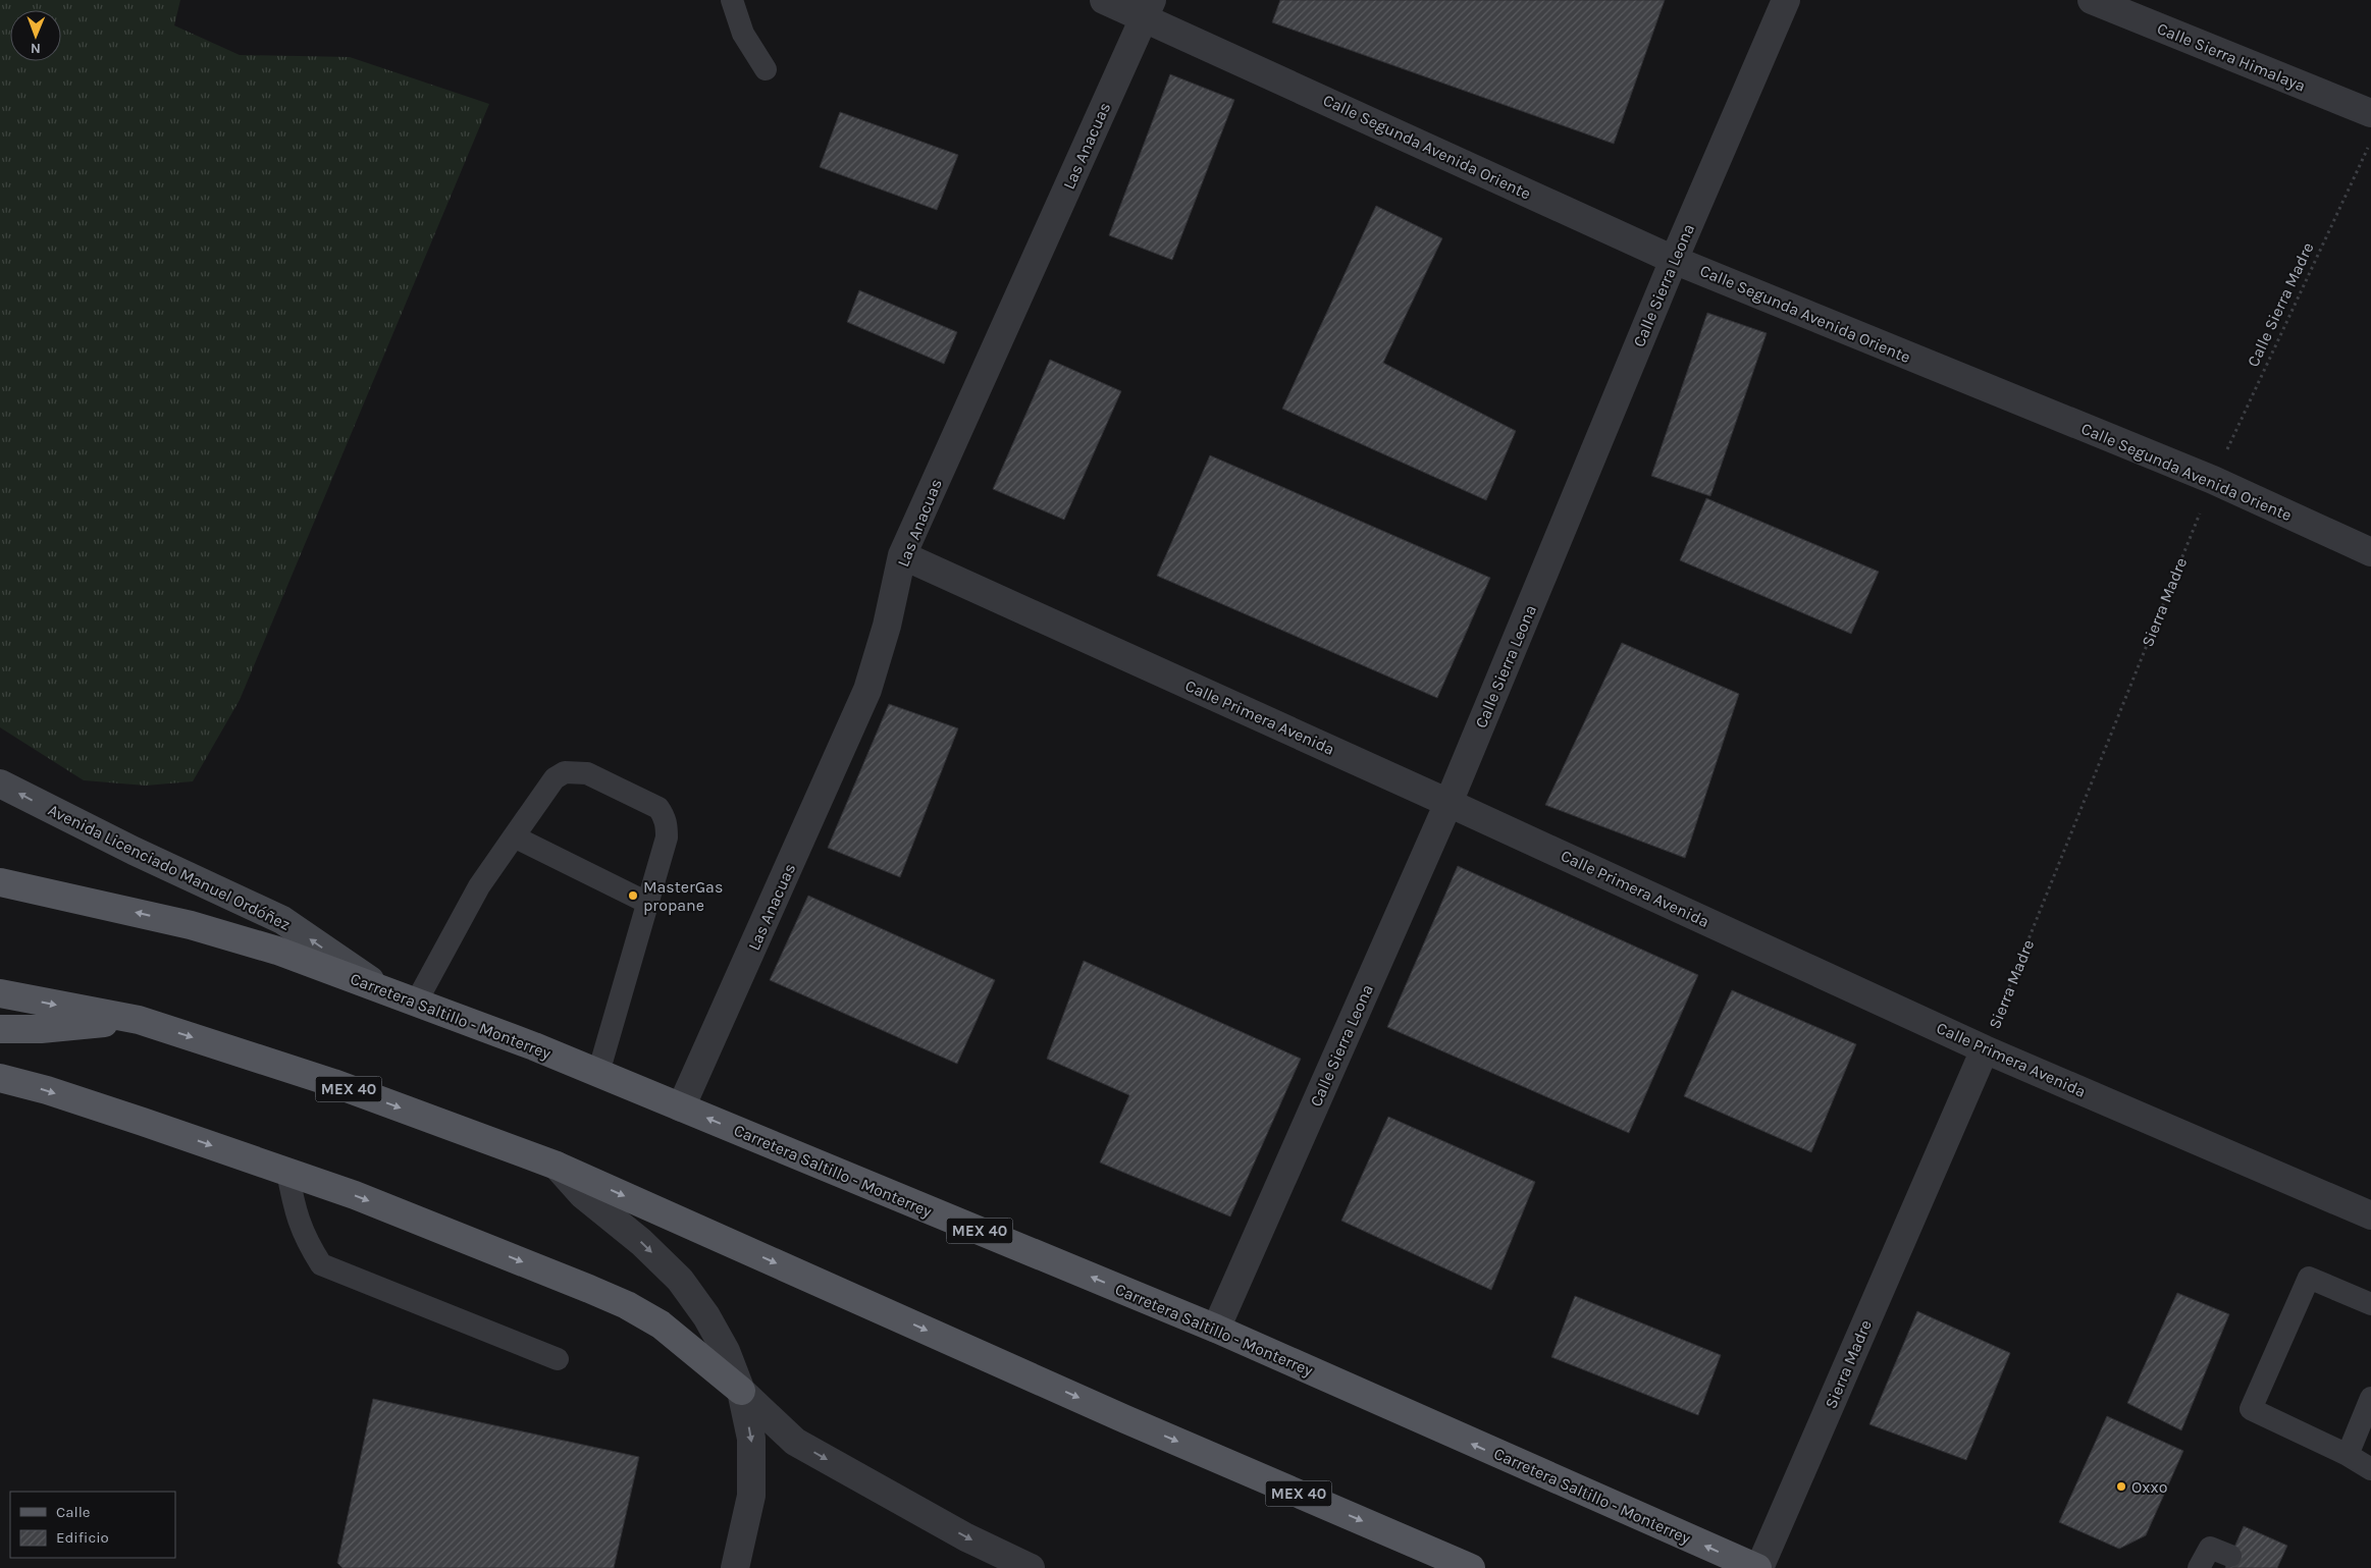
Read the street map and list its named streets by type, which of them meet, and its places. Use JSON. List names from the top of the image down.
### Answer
{
  "streets": {
    "main road": ["Avenida Licenciado Manuel Ordóñez", "Carretera Saltillo - Monterrey", "MEX 40"],
    "street": [
      "Calle Sierra Himalaya",
      "Las Anacuas",
      "Calle Segunda Avenida Oriente",
      "Calle Sierra Leona",
      "Sierra Madre",
      "Calle Primera Avenida"
    ],
    "path": ["Calle Sierra Madre"]
  },
  "crossings": [
    ["Las Anacuas", "Calle Segunda Avenida Oriente"],
    ["Las Anacuas", "Calle Primera Avenida"],
    ["Las Anacuas", "Carretera Saltillo - Monterrey"],
    ["Calle Segunda Avenida Oriente", "Calle Sierra Leona"],
    ["Calle Segunda Avenida Oriente", "Calle Sierra Madre"],
    ["Calle Segunda Avenida Oriente", "Sierra Madre"],
    ["Calle Sierra Leona", "Calle Primera Avenida"],
    ["Calle Sierra Leona", "Carretera Saltillo - Monterrey"],
    ["Calle Sierra Madre", "Sierra Madre"],
    ["Sierra Madre", "Calle Primera Avenida"],
    ["Sierra Madre", "Carretera Saltillo - Monterrey"],
    ["Avenida Licenciado Manuel Ordóñez", "Carretera Saltillo - Monterrey"]
  ],
  "places": ["MasterGas propane", "Oxxo"],
  "legend": ["Calle", "Edificio"],
  "north": "bottom"
}
